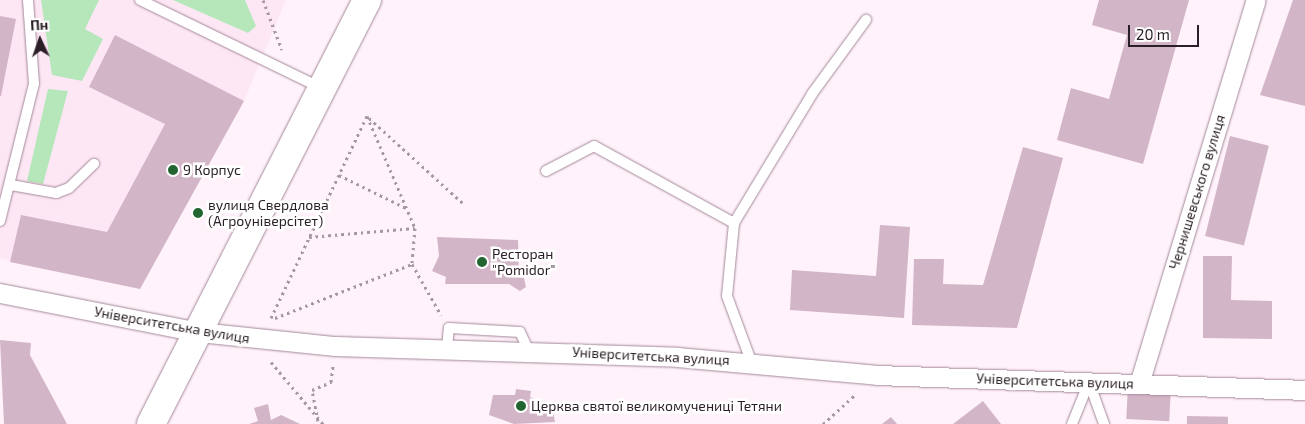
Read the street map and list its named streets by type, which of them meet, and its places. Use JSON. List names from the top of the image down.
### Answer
{
  "streets": {
    "street": ["Чернишевського вулиця", "Університетська вулиця"]
  },
  "crossings": [
    ["Чернишевського вулиця", "Університетська вулиця"]
  ],
  "places": [
    "9 Корпус",
    "вулиця Свердлова (Агроуніверсітет)",
    "Ресторан \"Pomidor\"",
    "Церква святої великомучениці Тетяни"
  ],
  "scale_bar": "20 m",
  "north": "top"
}
